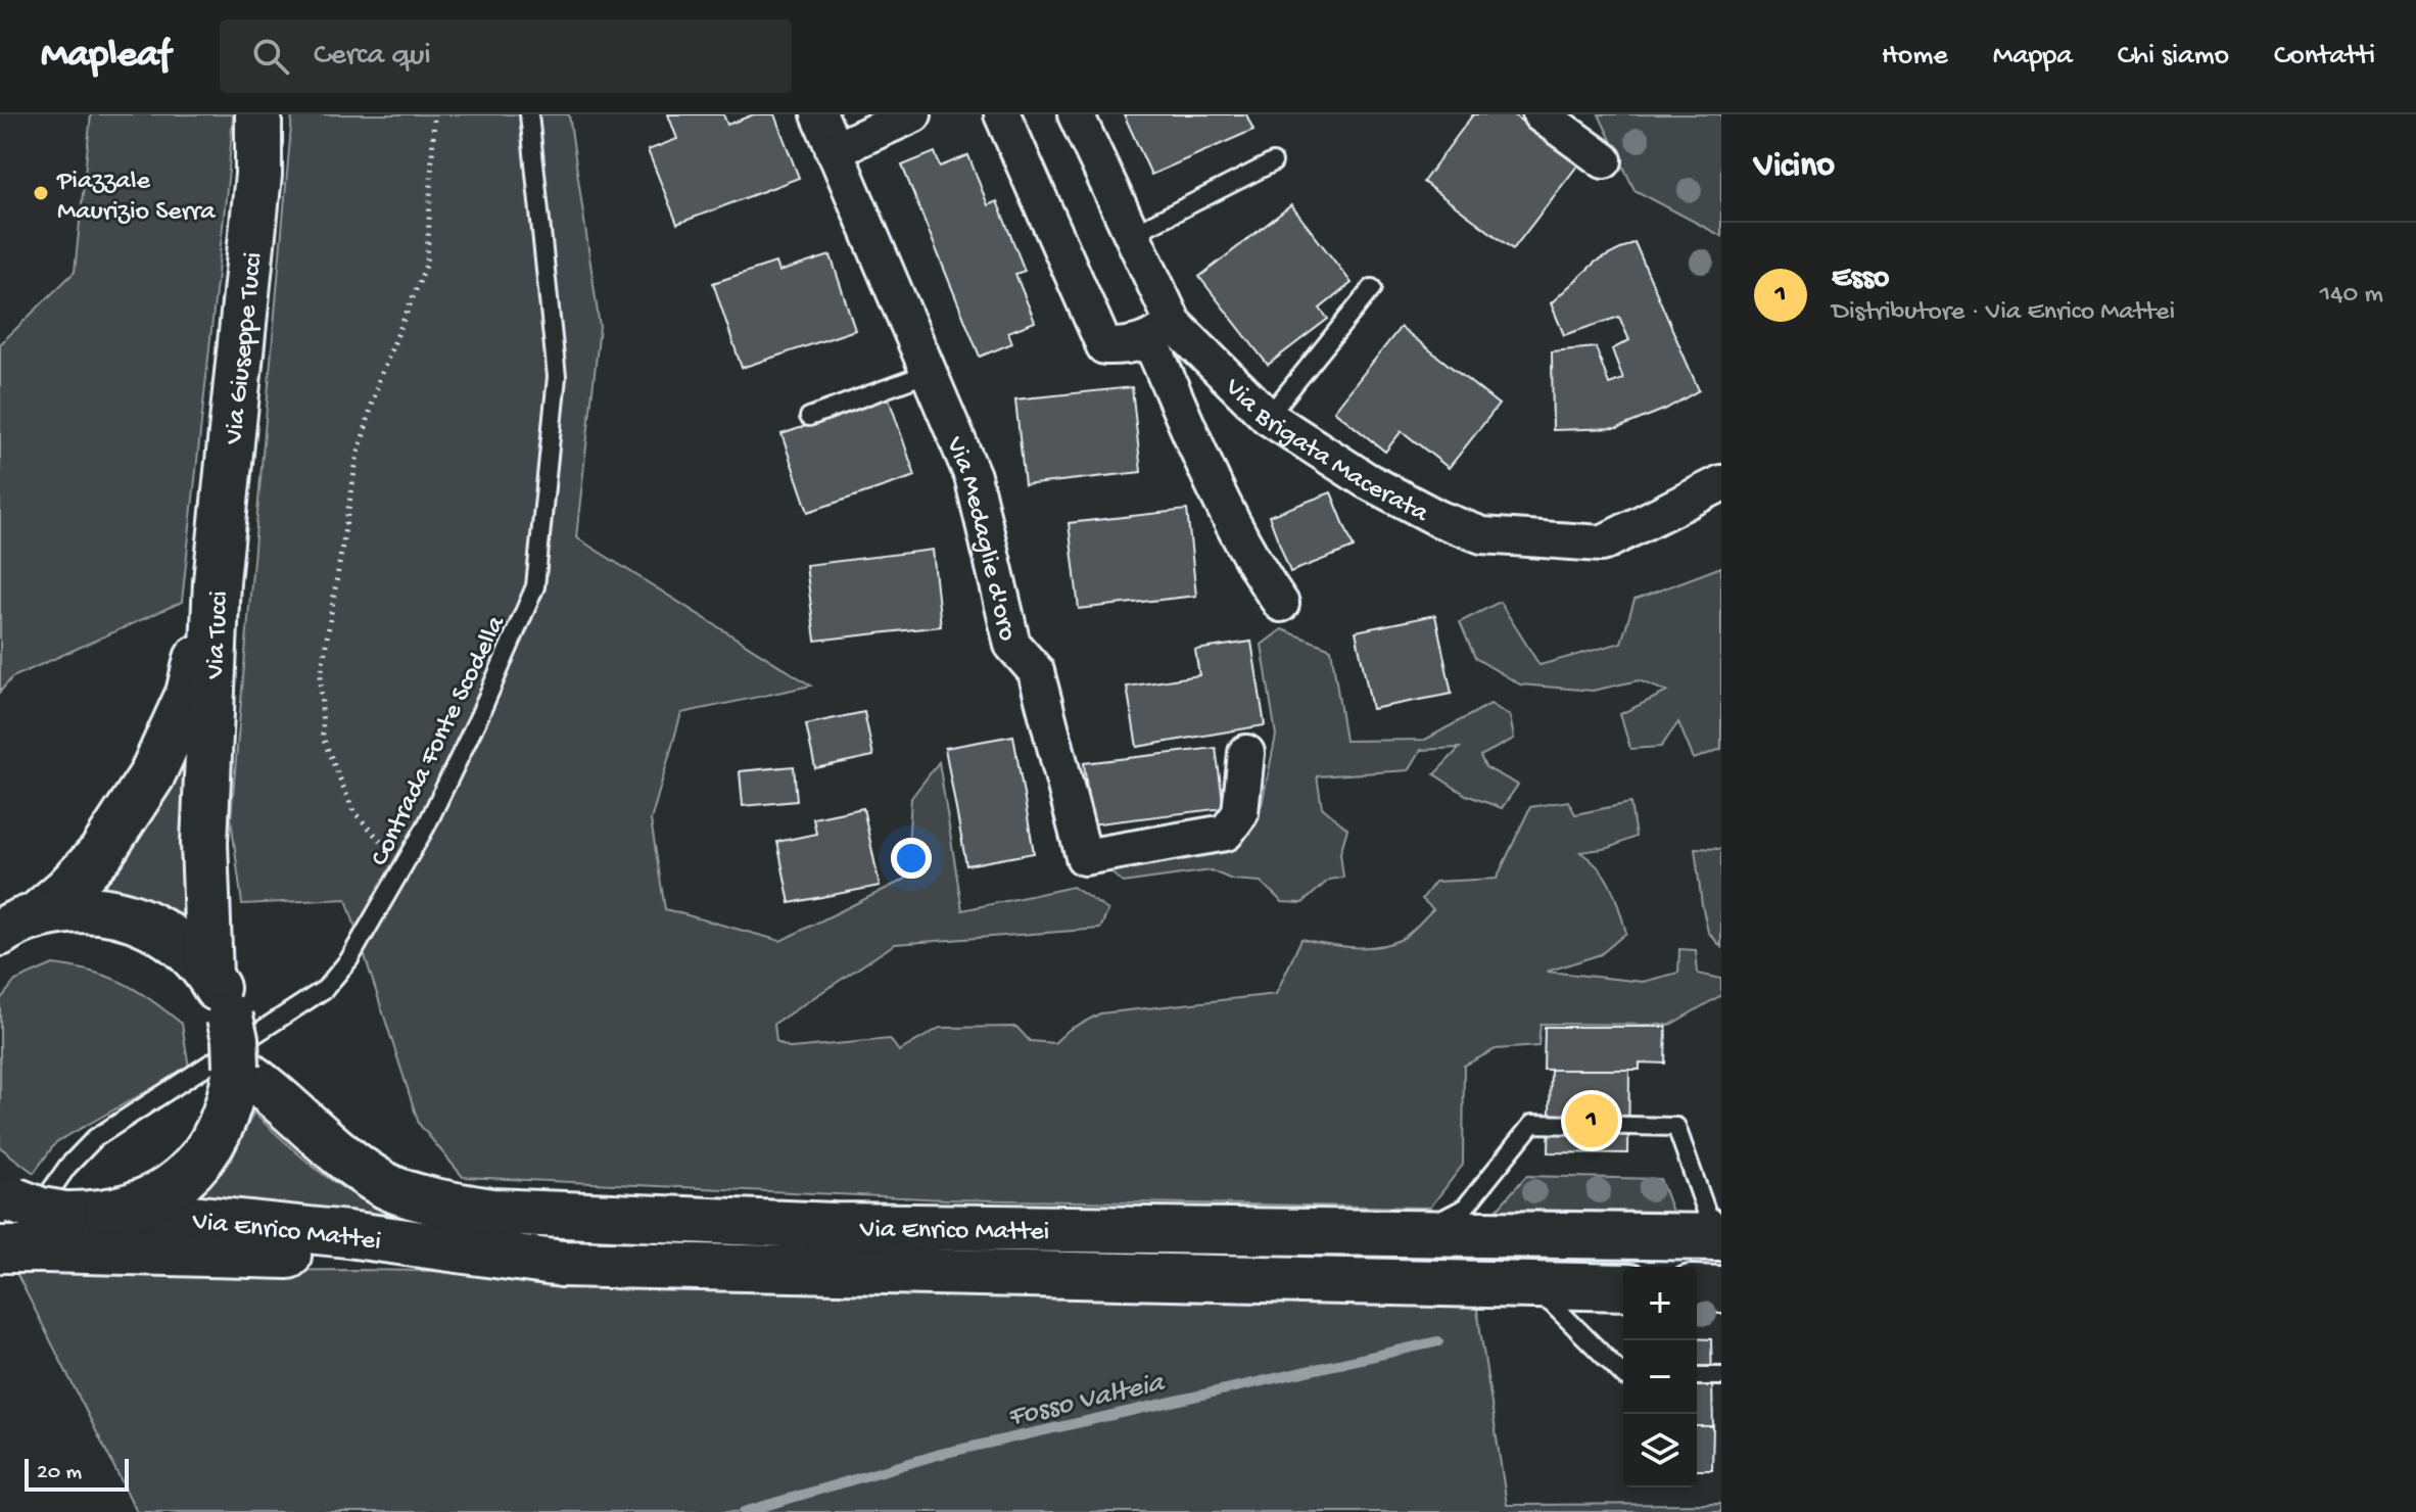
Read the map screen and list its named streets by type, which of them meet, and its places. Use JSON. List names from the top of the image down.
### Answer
{
  "streets": {
    "main road": ["Via Giuseppe Tucci", "Via Tucci", "Via Enrico Mattei"],
    "street": ["Via Brigata Macerata", "Via Medaglie d'oro"],
    "lane": ["Contrada Fonte Scodella"]
  },
  "crossings": [
    ["Via Giuseppe Tucci", "Via Tucci"]
  ],
  "water": ["Fosso Valteia"],
  "places": ["Piazzale Maurizio Serra"],
  "scale_bar": "20 m",
  "page": {
    "header": "Mapleaf",
    "search": "Cerca qui",
    "nav": [
      "Home",
      "Mappa",
      "Chi siamo",
      "Contatti"
    ],
    "heading": "Vicino",
    "list": [
      {
        "mark": "1",
        "name": "Esso",
        "note": "Distributore · Via Enrico Mattei",
        "value": "140 m"
      }
    ],
    "pins": "1",
    "map_buttons": ["+", "−"],
    "scale": "20 m"
  }
}
